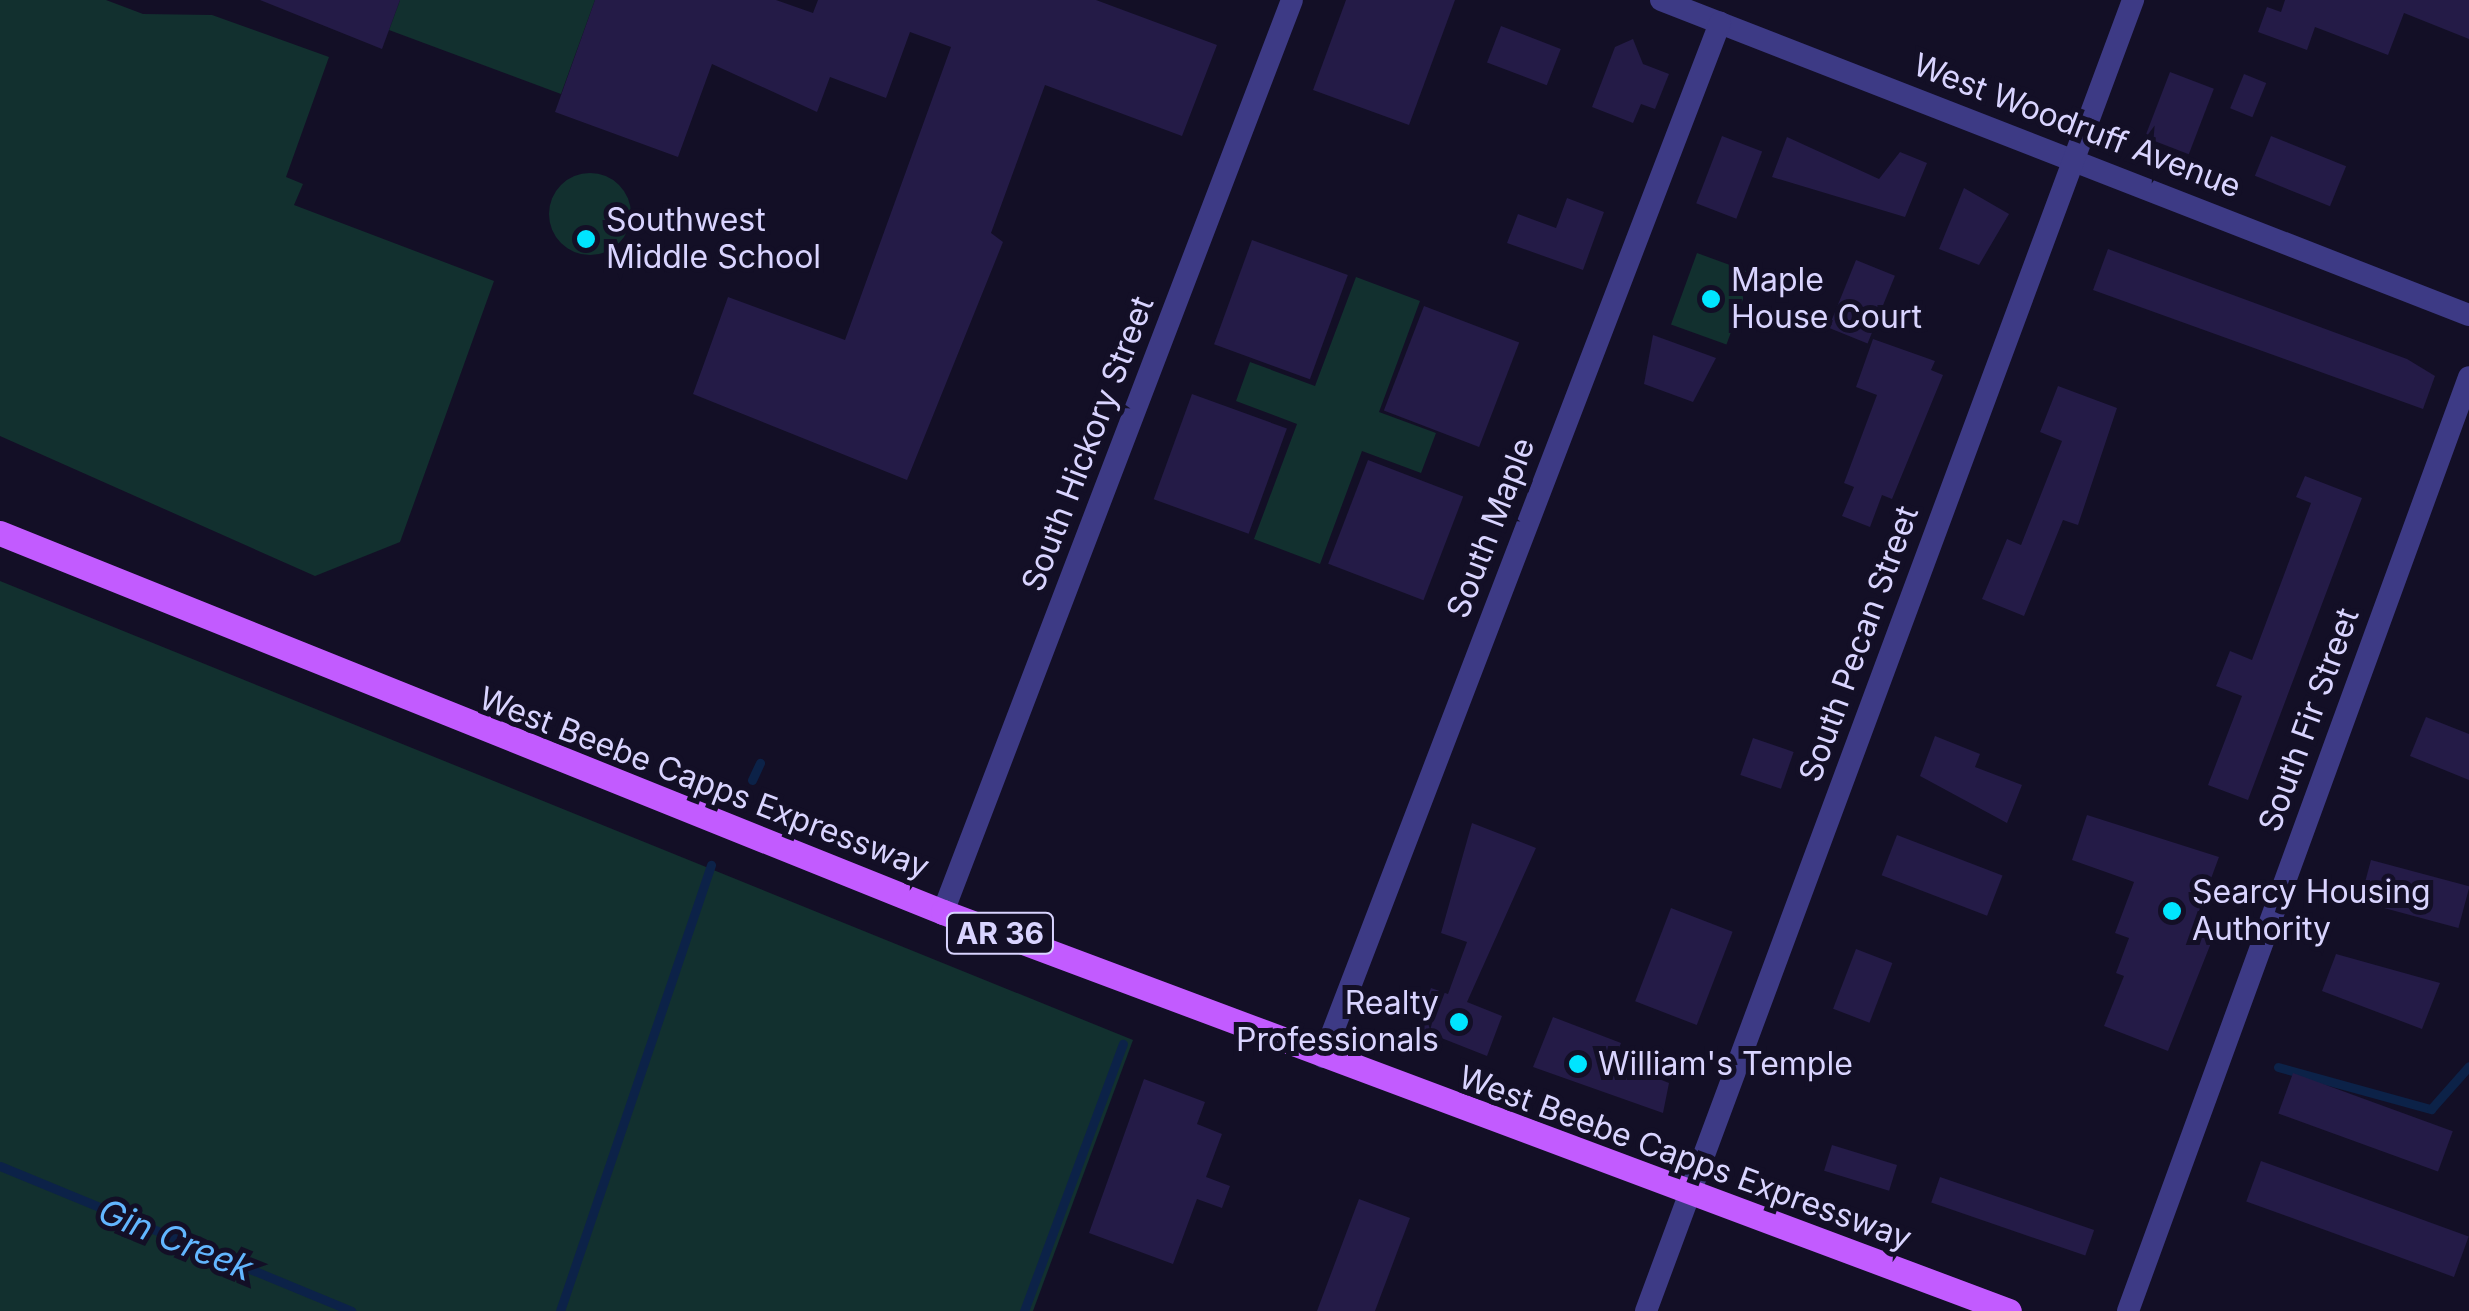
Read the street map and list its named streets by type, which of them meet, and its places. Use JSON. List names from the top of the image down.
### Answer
{
  "streets": {
    "main road": ["West Beebe Capps Expressway", "AR 36"],
    "street": [
      "West Woodruff Avenue",
      "South Hickory Street",
      "South Maple",
      "South Pecan Street",
      "South Fir Street"
    ]
  },
  "crossings": [
    ["West Woodruff Avenue", "South Maple"],
    ["West Woodruff Avenue", "South Pecan Street"],
    ["South Hickory Street", "West Beebe Capps Expressway"],
    ["South Maple", "West Beebe Capps Expressway"],
    ["South Pecan Street", "West Beebe Capps Expressway"]
  ],
  "water": ["Gin Creek"],
  "places": [
    "Southwest Middle School",
    "Maple House Court",
    "Searcy Housing Authority",
    "Realty Professionals",
    "William's Temple"
  ]
}
